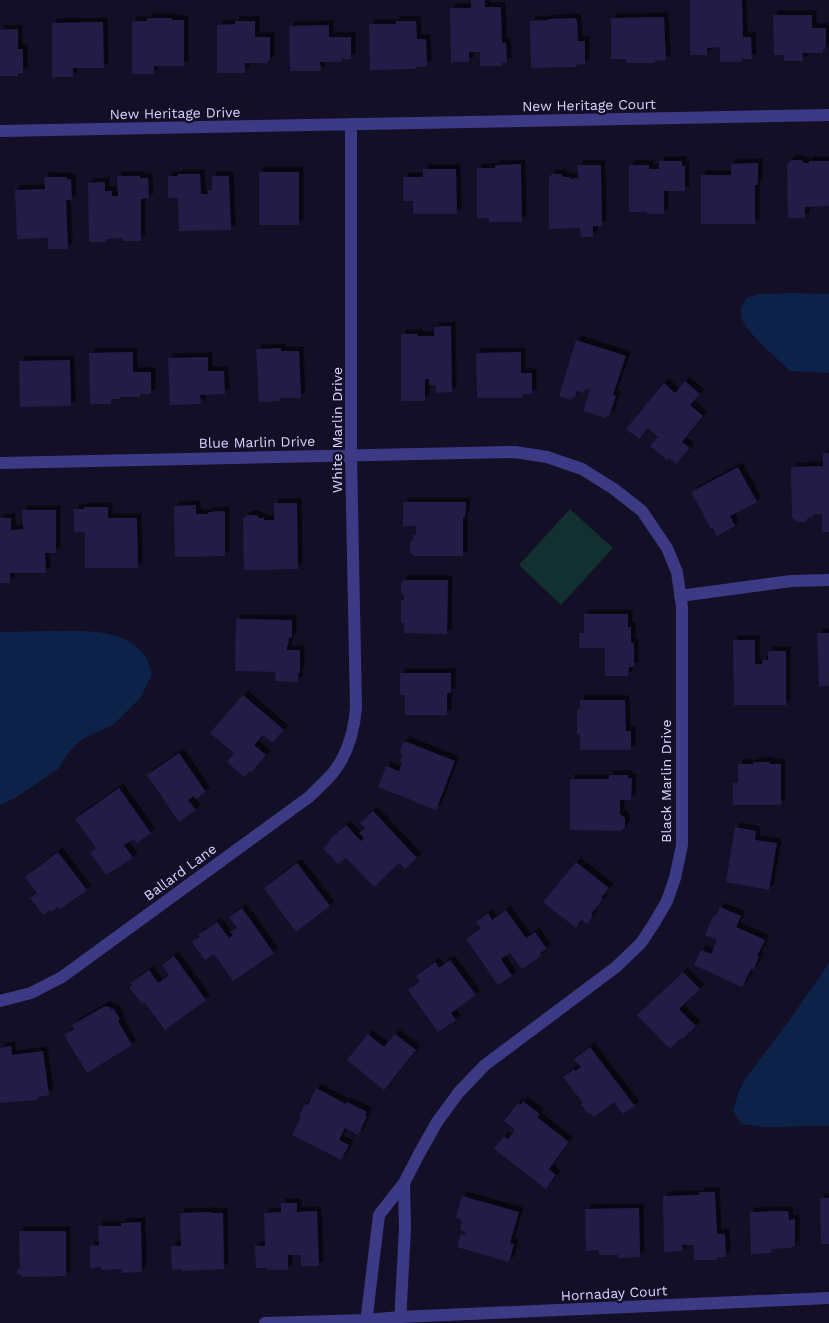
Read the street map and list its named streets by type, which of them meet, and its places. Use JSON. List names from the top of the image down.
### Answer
{
  "streets": {
    "street": [
      "New Heritage Court",
      "New Heritage Drive",
      "White Marlin Drive",
      "Blue Marlin Drive",
      "Black Marlin Drive",
      "Ballard Lane",
      "Hornaday Court"
    ]
  },
  "crossings": [
    ["New Heritage Court", "New Heritage Drive"],
    ["New Heritage Court", "White Marlin Drive"],
    ["New Heritage Drive", "White Marlin Drive"],
    ["White Marlin Drive", "Blue Marlin Drive"],
    ["White Marlin Drive", "Ballard Lane"],
    ["Blue Marlin Drive", "Black Marlin Drive"],
    ["Black Marlin Drive", "Hornaday Court"]
  ]
}
